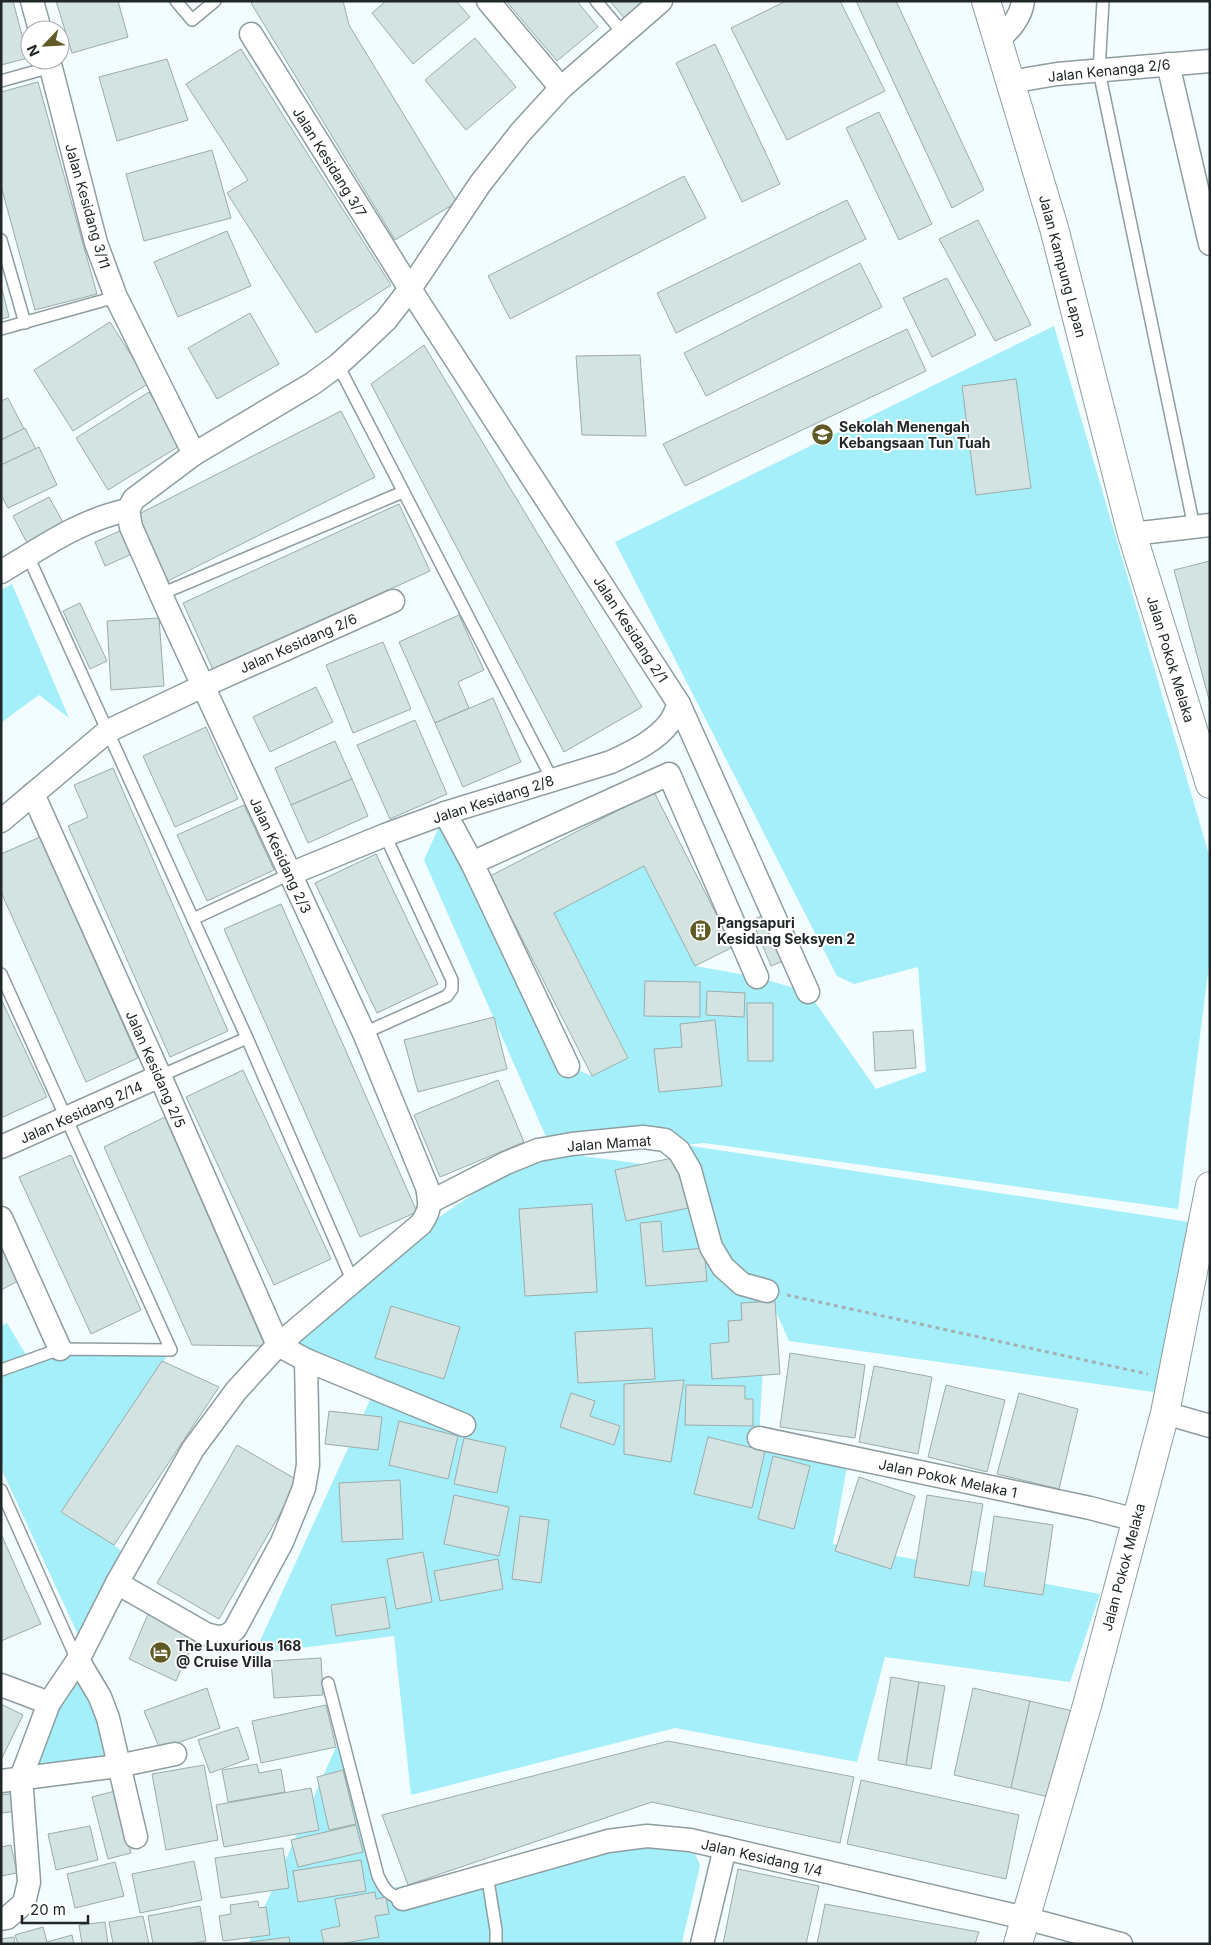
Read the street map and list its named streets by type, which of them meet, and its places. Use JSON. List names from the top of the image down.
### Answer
{
  "streets": {
    "street": [
      "Jalan Kenanga 2/6",
      "Jalan Kesidang 3/7",
      "Jalan Kesidang 3/11",
      "Jalan Kampung Lapan",
      "Jalan Kesidang 2/1",
      "Jalan Kesidang 2/6",
      "Jalan Pokok Melaka",
      "Jalan Kesidang 2/8",
      "Jalan Kesidang 2/3",
      "Jalan Kesidang 2/5",
      "Jalan Kesidang 2/14",
      "Jalan Mamat",
      "Jalan Pokok Melaka 1",
      "Jalan Kesidang 1/4"
    ]
  },
  "crossings": [
    ["Jalan Kenanga 2/6", "Jalan Kampung Lapan"],
    ["Jalan Kesidang 3/7", "Jalan Kesidang 2/1"],
    ["Jalan Kampung Lapan", "Jalan Pokok Melaka"],
    ["Jalan Kesidang 2/1", "Jalan Kesidang 2/8"],
    ["Jalan Kesidang 2/6", "Jalan Kesidang 2/3"],
    ["Jalan Kesidang 2/6", "Jalan Kesidang 2/5"],
    ["Jalan Pokok Melaka", "Jalan Pokok Melaka 1"],
    ["Jalan Pokok Melaka", "Jalan Kesidang 1/4"],
    ["Jalan Kesidang 2/8", "Jalan Kesidang 2/3"],
    ["Jalan Kesidang 2/3", "Jalan Mamat"],
    ["Jalan Kesidang 2/5", "Jalan Kesidang 2/14"]
  ],
  "places": {
    "school or university": ["Sekolah Menengah Kebangsaan Tun Tuah"],
    "building": ["Pangsapuri Kesidang Seksyen 2"],
    "hotel": ["The Luxurious 168 @ Cruise Villa"]
  },
  "scale_bar": "20 m",
  "north": "bottom left"
}
